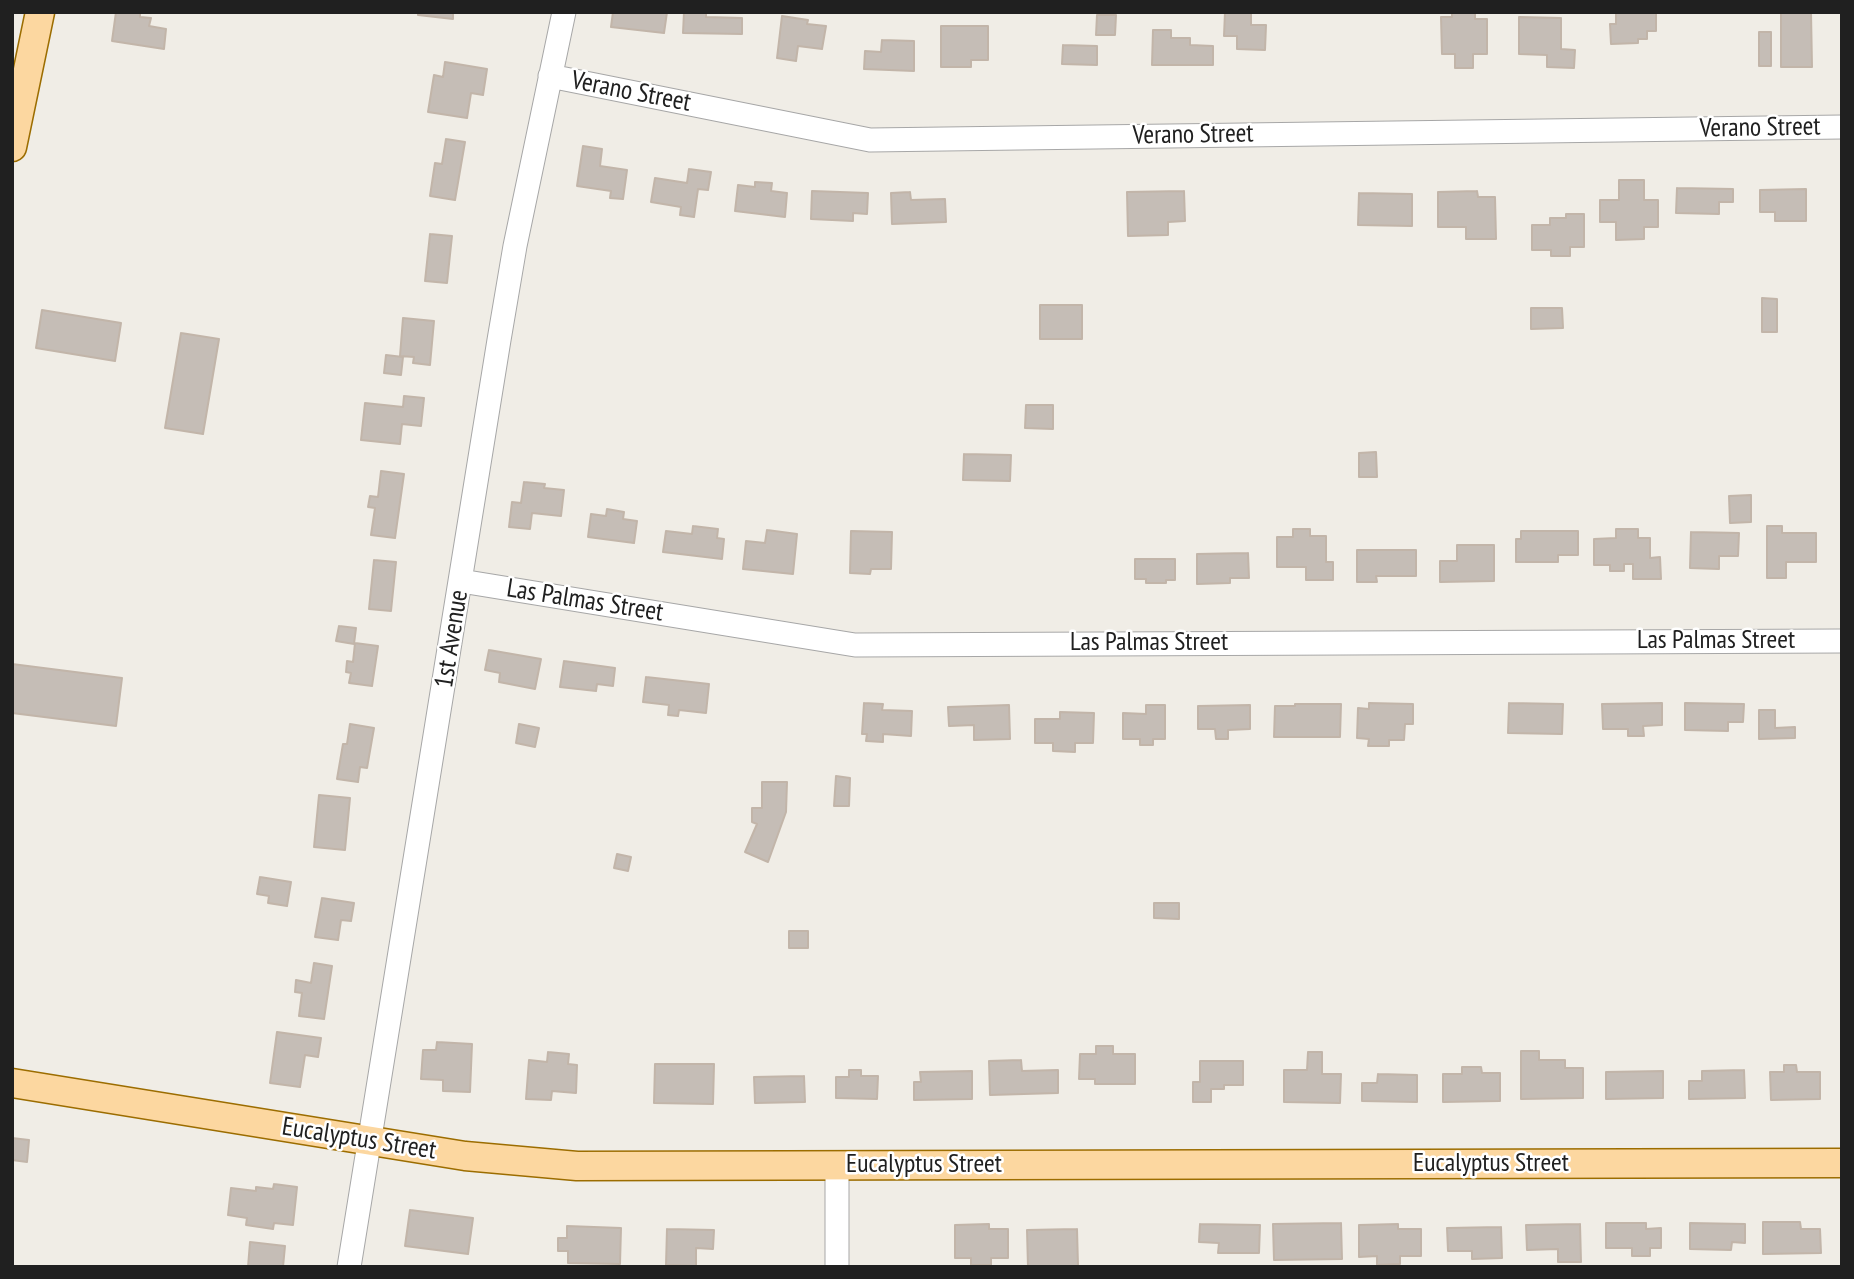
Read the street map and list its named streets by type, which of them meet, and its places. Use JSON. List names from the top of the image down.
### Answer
{
  "streets": {
    "main road": ["Eucalyptus Street"],
    "street": ["Verano Street", "Las Palmas Street", "1st Avenue"]
  },
  "crossings": [
    ["Verano Street", "1st Avenue"],
    ["Las Palmas Street", "1st Avenue"],
    ["1st Avenue", "Eucalyptus Street"]
  ]
}
